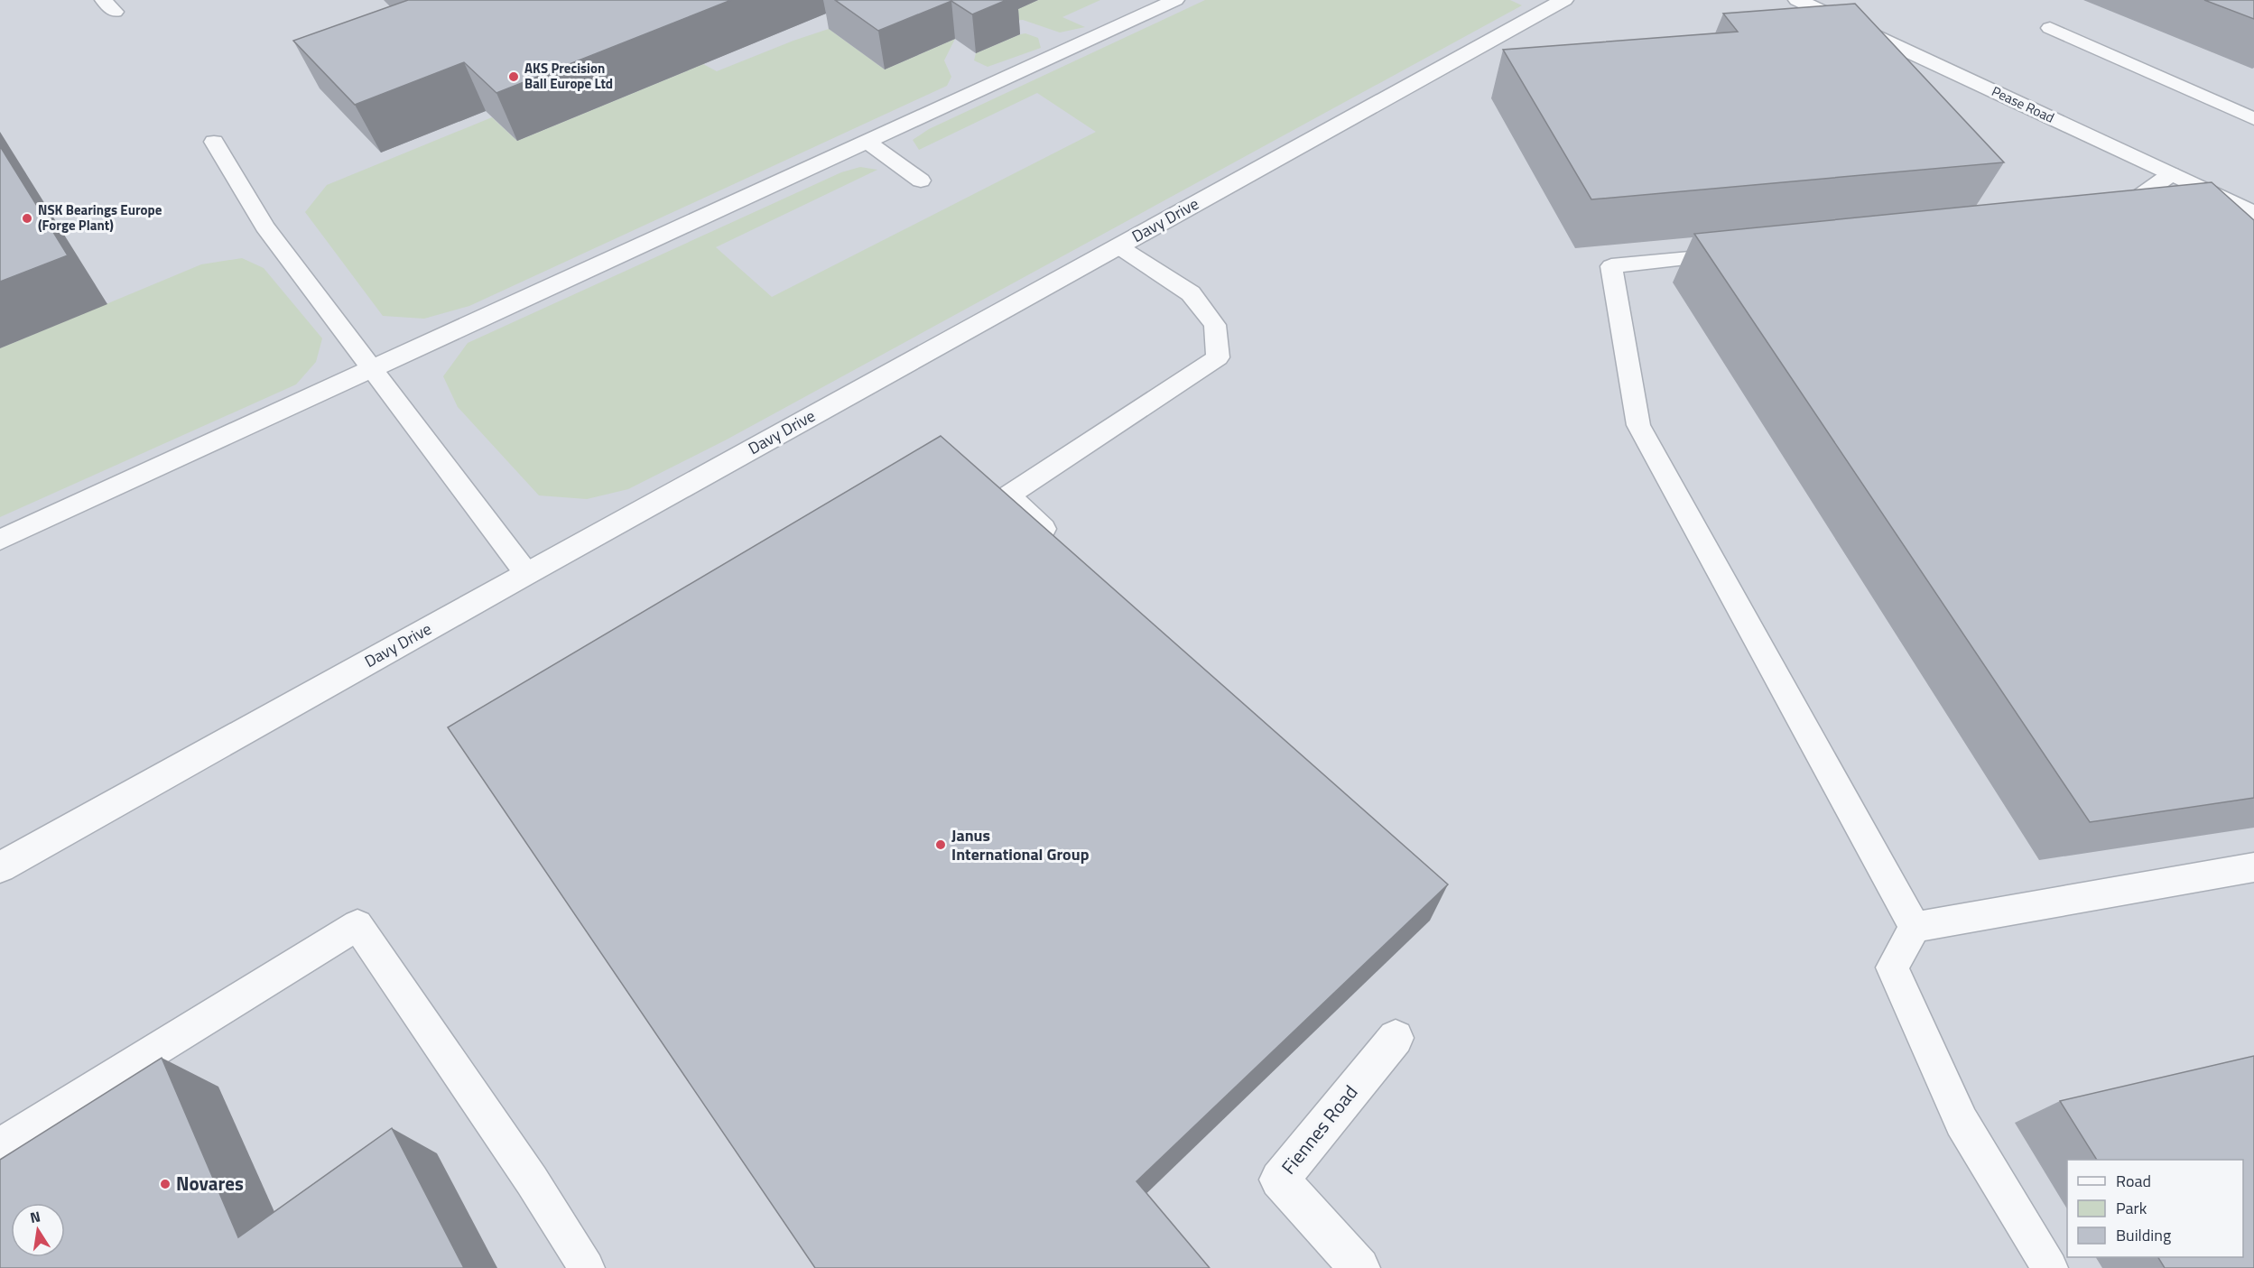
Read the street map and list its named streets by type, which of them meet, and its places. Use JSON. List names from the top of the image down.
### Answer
{
  "streets": {
    "street": ["Pease Road", "Davy Drive", "Fiennes Road"]
  },
  "places": [
    "AKS Precision Ball Europe Ltd",
    "NSK Bearings Europe (Forge Plant)",
    "Janus International Group",
    "Novares"
  ],
  "legend": ["Road", "Park", "Building"],
  "north": "top"
}
